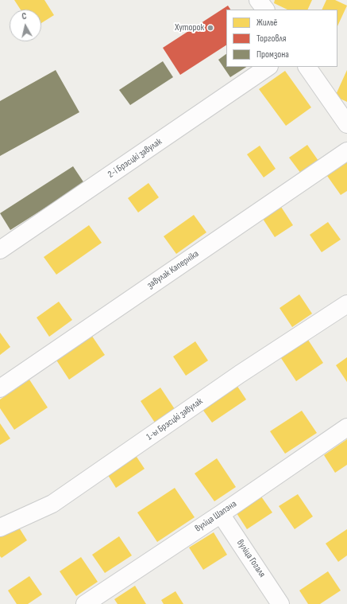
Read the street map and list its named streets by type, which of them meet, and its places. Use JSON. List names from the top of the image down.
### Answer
{
  "streets": {
    "street": [
      "2-і Брэсцкі завулак",
      "завулак Каперніка",
      "1-ы Брэсцкі завулак",
      "вуліца Шапэна",
      "вуліца Гогаля"
    ]
  },
  "crossings": [
    ["вуліца Шапэна", "вуліца Гогаля"]
  ],
  "places": ["Хуторок"],
  "legend": ["Жильё", "Торговля", "Промзона"],
  "north": "top"
}
